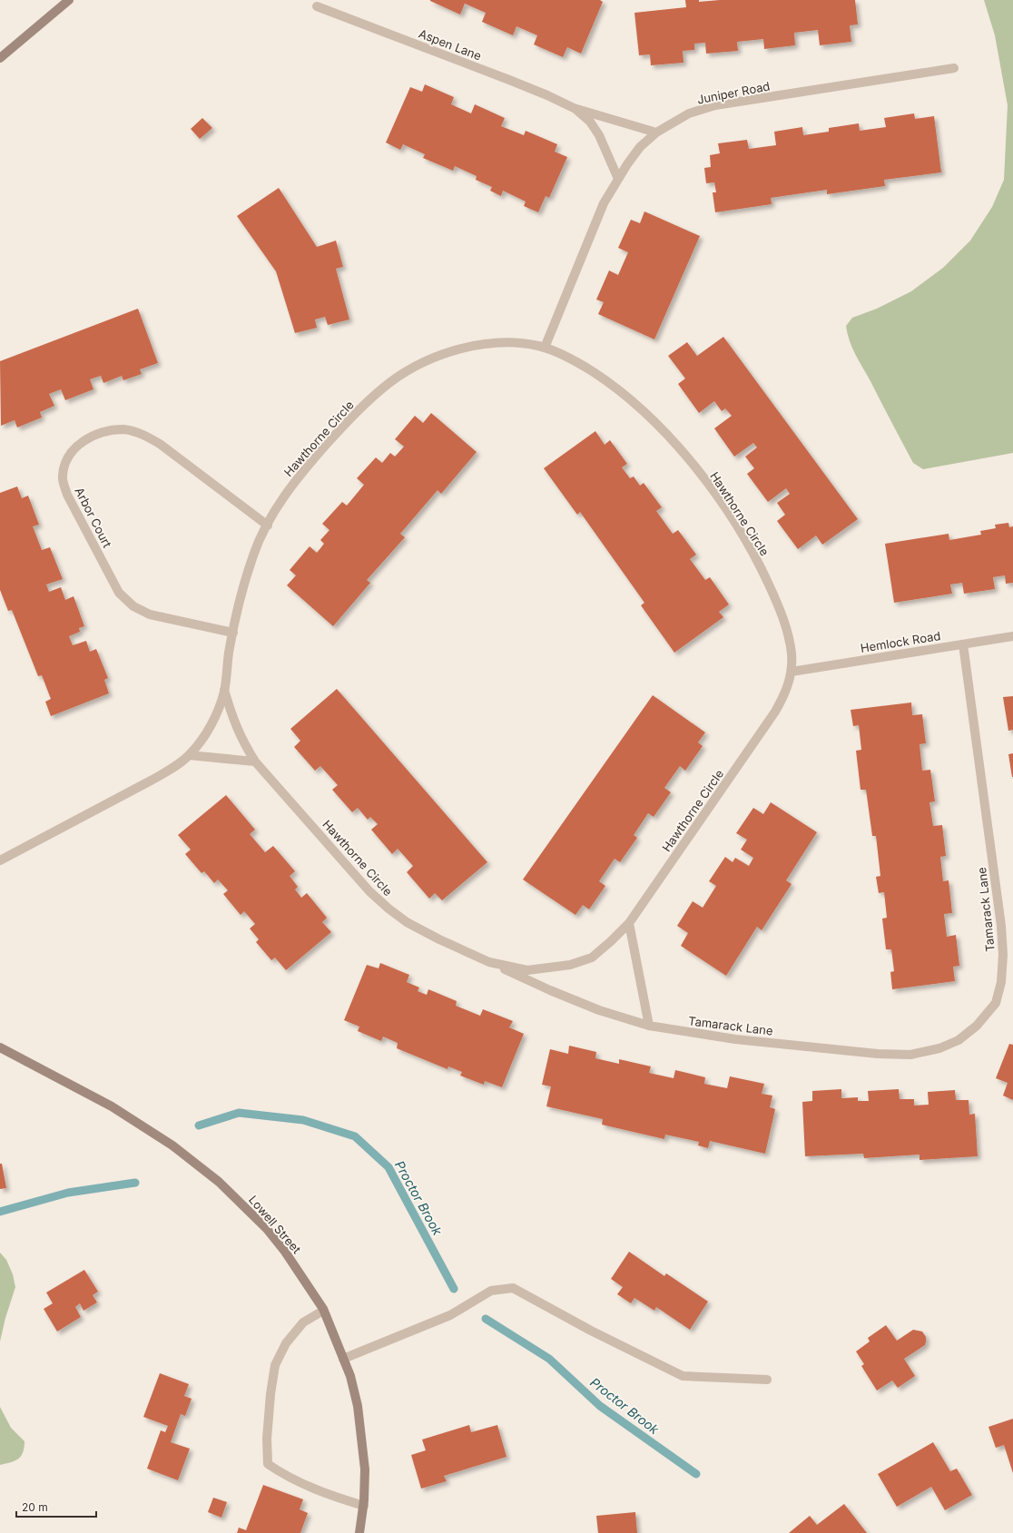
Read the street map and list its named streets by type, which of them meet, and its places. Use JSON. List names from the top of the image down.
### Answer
{
  "streets": {
    "main road": ["Lowell Street"],
    "street": [
      "Aspen Lane",
      "Juniper Road",
      "Hawthorne Circle",
      "Arbor Court",
      "Hemlock Road",
      "Tamarack Lane"
    ]
  },
  "crossings": [
    ["Aspen Lane", "Juniper Road"],
    ["Juniper Road", "Hawthorne Circle"],
    ["Hawthorne Circle", "Arbor Court"],
    ["Hawthorne Circle", "Hemlock Road"],
    ["Hawthorne Circle", "Tamarack Lane"],
    ["Hemlock Road", "Tamarack Lane"]
  ],
  "water": ["Proctor Brook"],
  "scale_bar": "20 m"
}
